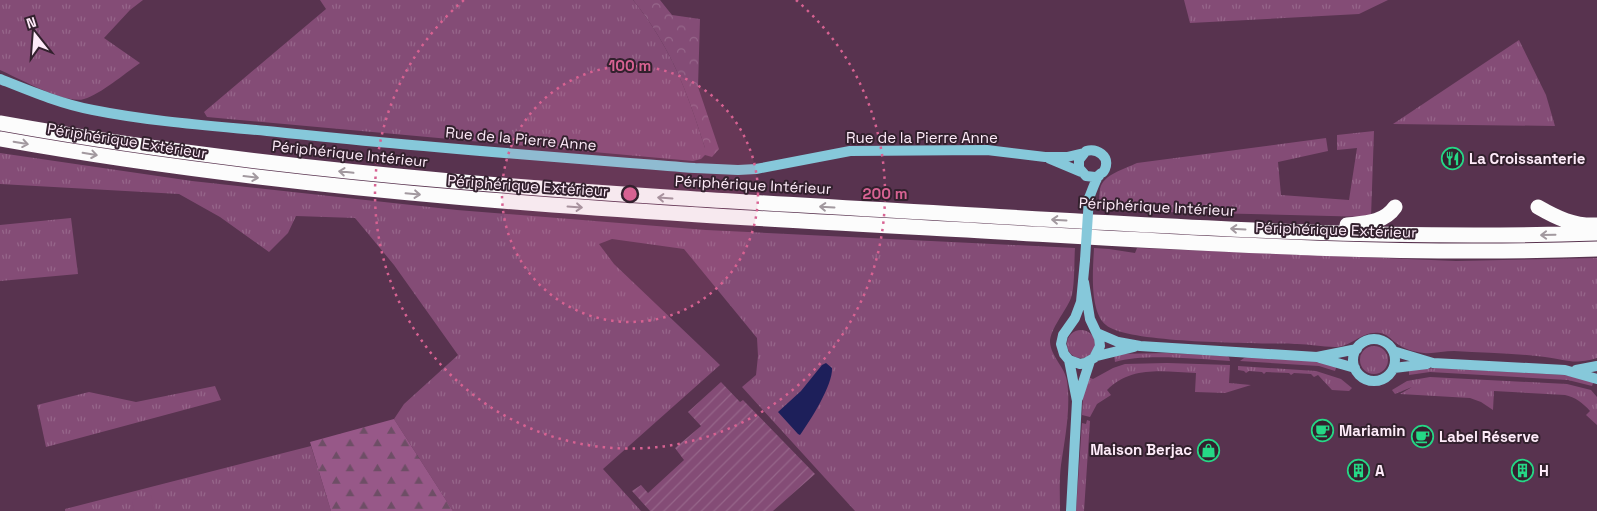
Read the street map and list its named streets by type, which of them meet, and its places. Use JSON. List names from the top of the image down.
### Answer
{
  "streets": {
    "highway": ["Périphérique Extérieur", "Périphérique Intérieur"],
    "street": ["Rue de la Pierre Anne"]
  },
  "one_way": ["Périphérique Extérieur", "Périphérique Intérieur"],
  "places": {
    "restaurant": ["La Croissanterie"],
    "cafe": ["Mariamin", "Label Réserve"],
    "shop": ["Maison Berjac"],
    "building": ["A", "H"]
  },
  "north": "top",
  "rings": ["100 m", "200 m"]
}
